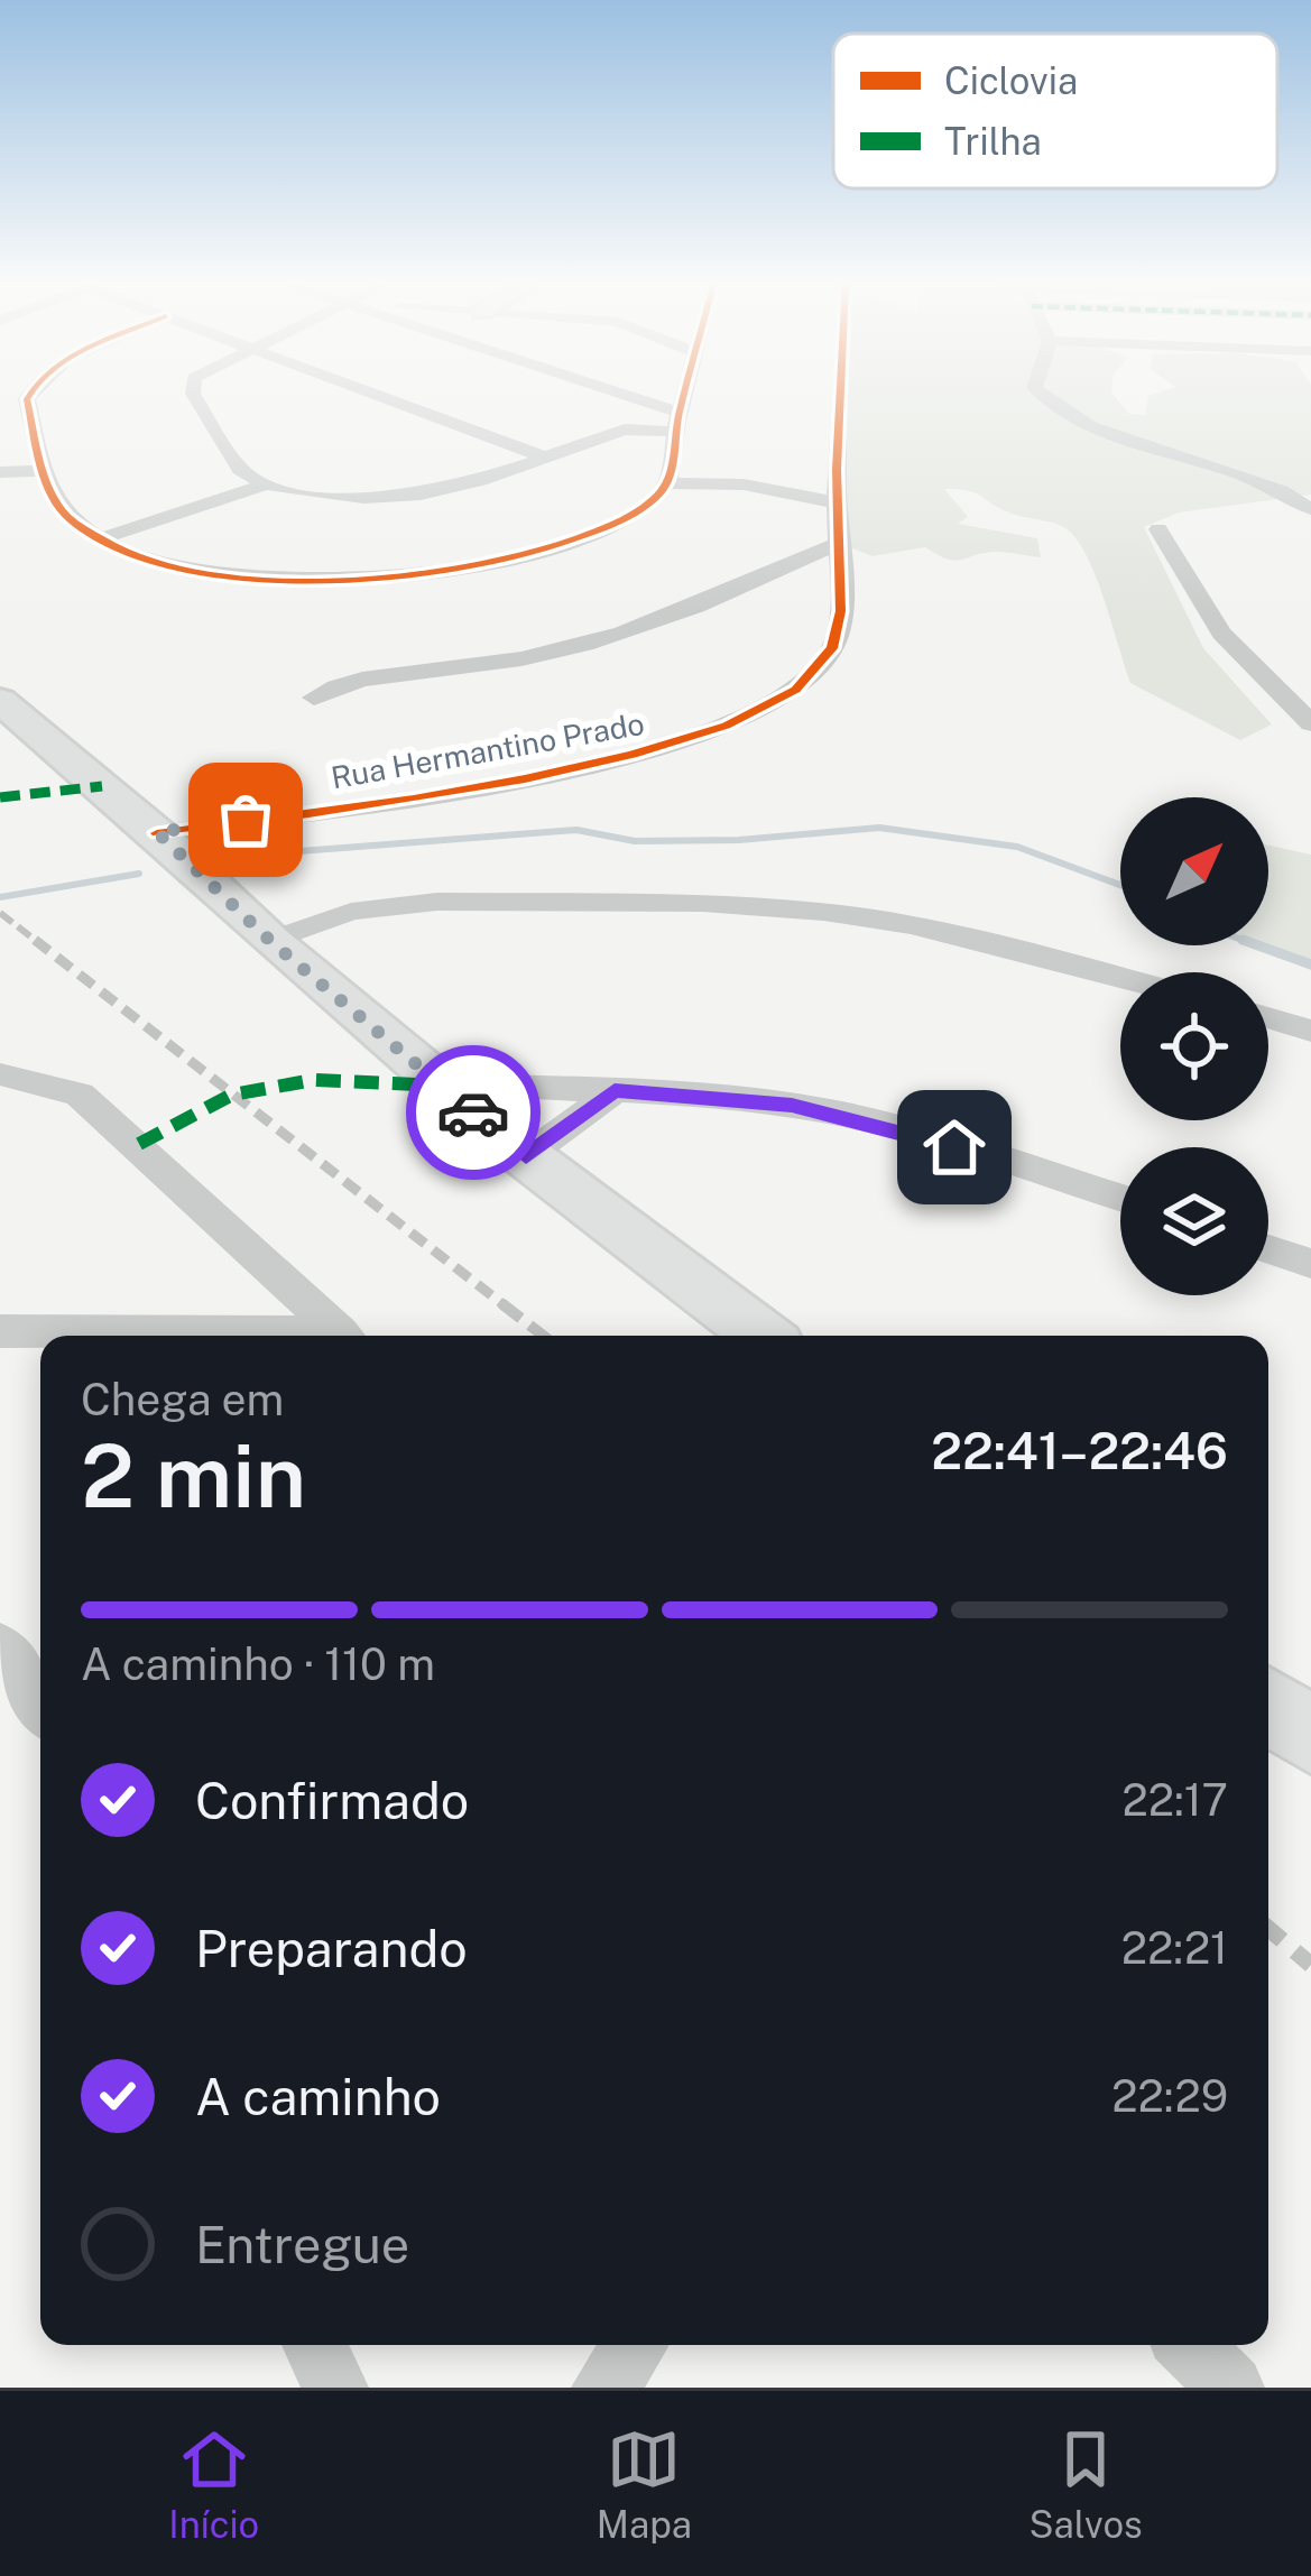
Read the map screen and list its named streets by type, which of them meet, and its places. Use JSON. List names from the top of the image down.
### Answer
{
  "streets": {
    "street": ["Rua Hermantino Prado"]
  },
  "legend": ["Ciclovia", "Trilha"],
  "north": "top right",
  "page": {
    "heading": ["2 min", "Chega em", "22:41–22:46"],
    "bar": "A caminho · 110 m",
    "list": [
      ["Confirmado", "22:17"],
      ["Preparando", "22:21"],
      ["A caminho", "22:29"],
      "Entregue"
    ],
    "tabs": ["Início", "Mapa", "Salvos"]
  }
}
